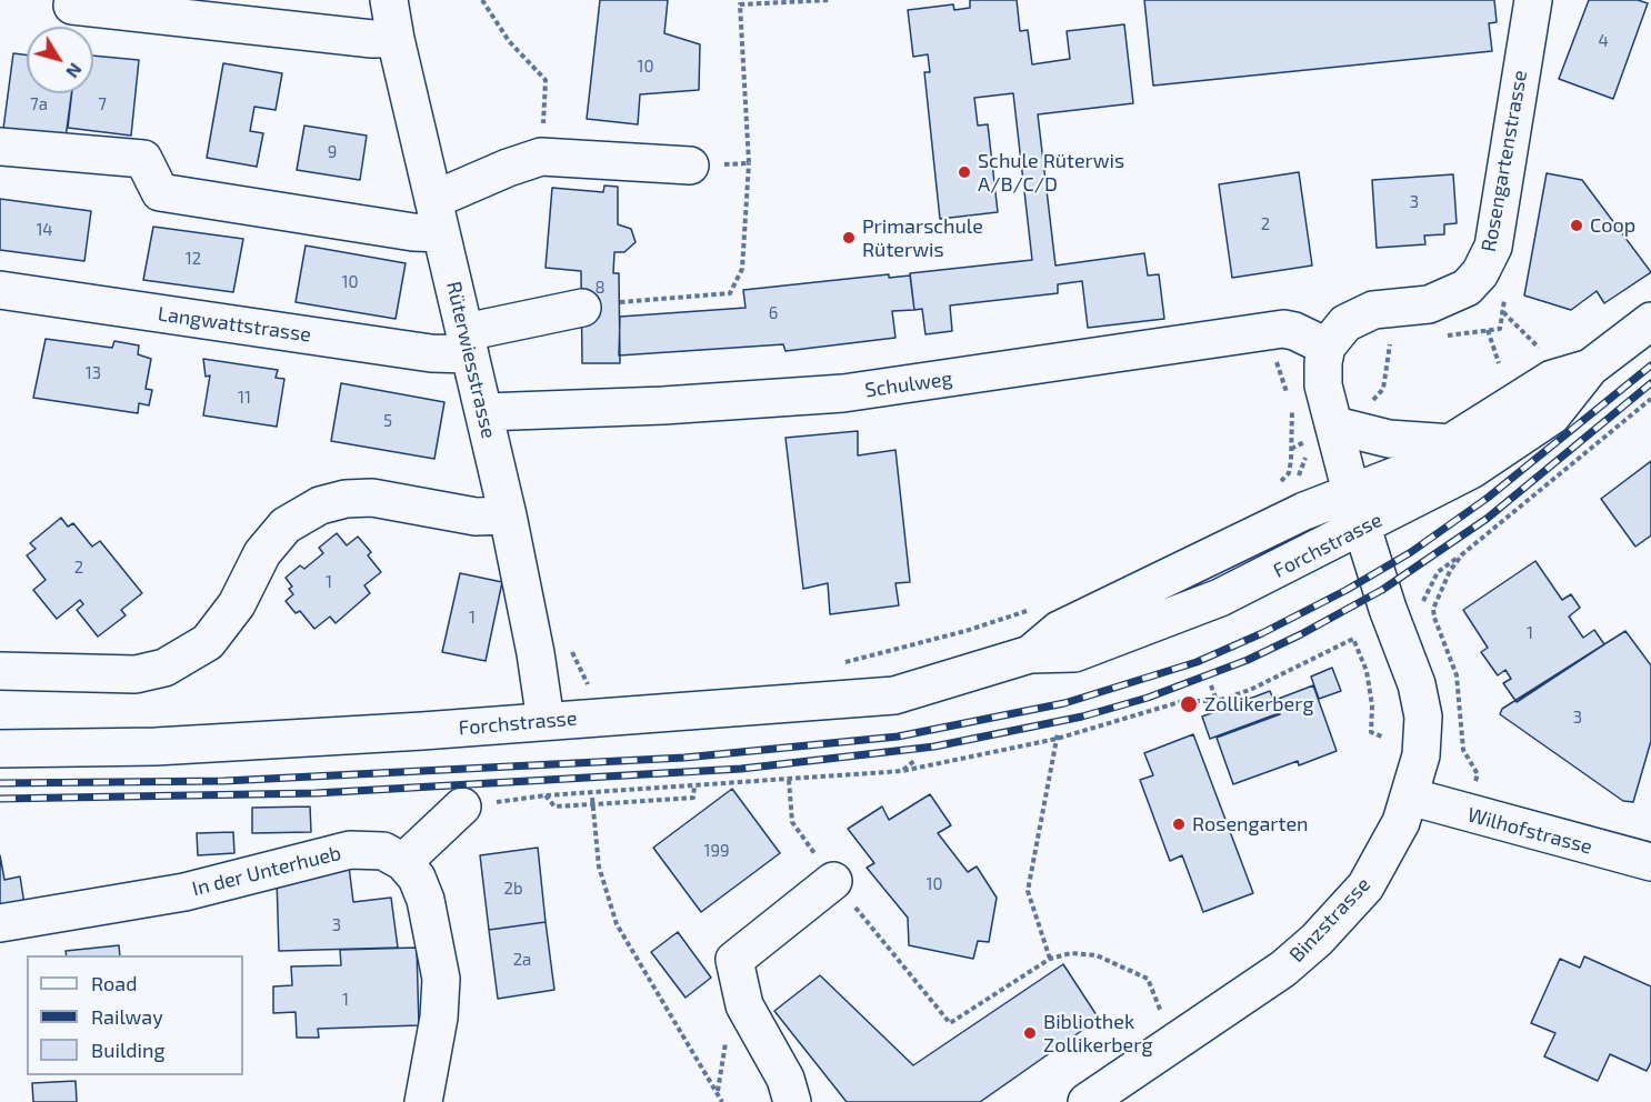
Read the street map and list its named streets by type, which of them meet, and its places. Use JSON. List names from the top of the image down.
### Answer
{
  "streets": {
    "street": [
      "Rosengartenstrasse",
      "Langwattstrasse",
      "Rüterwiesstrasse",
      "Schulweg",
      "Forchstrasse",
      "Wilhofstrasse",
      "In der Unterhueb",
      "Binzstrasse"
    ]
  },
  "crossings": [
    ["Rosengartenstrasse", "Schulweg"],
    ["Langwattstrasse", "Rüterwiesstrasse"],
    ["Rüterwiesstrasse", "Schulweg"],
    ["Rüterwiesstrasse", "Forchstrasse"],
    ["Forchstrasse", "Binzstrasse"],
    ["Wilhofstrasse", "Binzstrasse"]
  ],
  "places": [
    "Schule Rüterwis A/B/C/D",
    "Coop",
    "Primarschule Rüterwis",
    "Zollikerberg",
    "Rosengarten",
    "Bibliothek Zollikerberg"
  ],
  "house_numbers": [
    "4",
    "10",
    "7a",
    "7",
    "9",
    "3",
    "2",
    "14",
    "12",
    "10",
    "8",
    "6",
    "13",
    "11",
    "5",
    "2",
    "1",
    "1",
    "1",
    "3",
    "199",
    "10",
    "2b",
    "3",
    "2a",
    "1"
  ],
  "legend": ["Road", "Railway", "Building"],
  "north": "bottom right"
}
